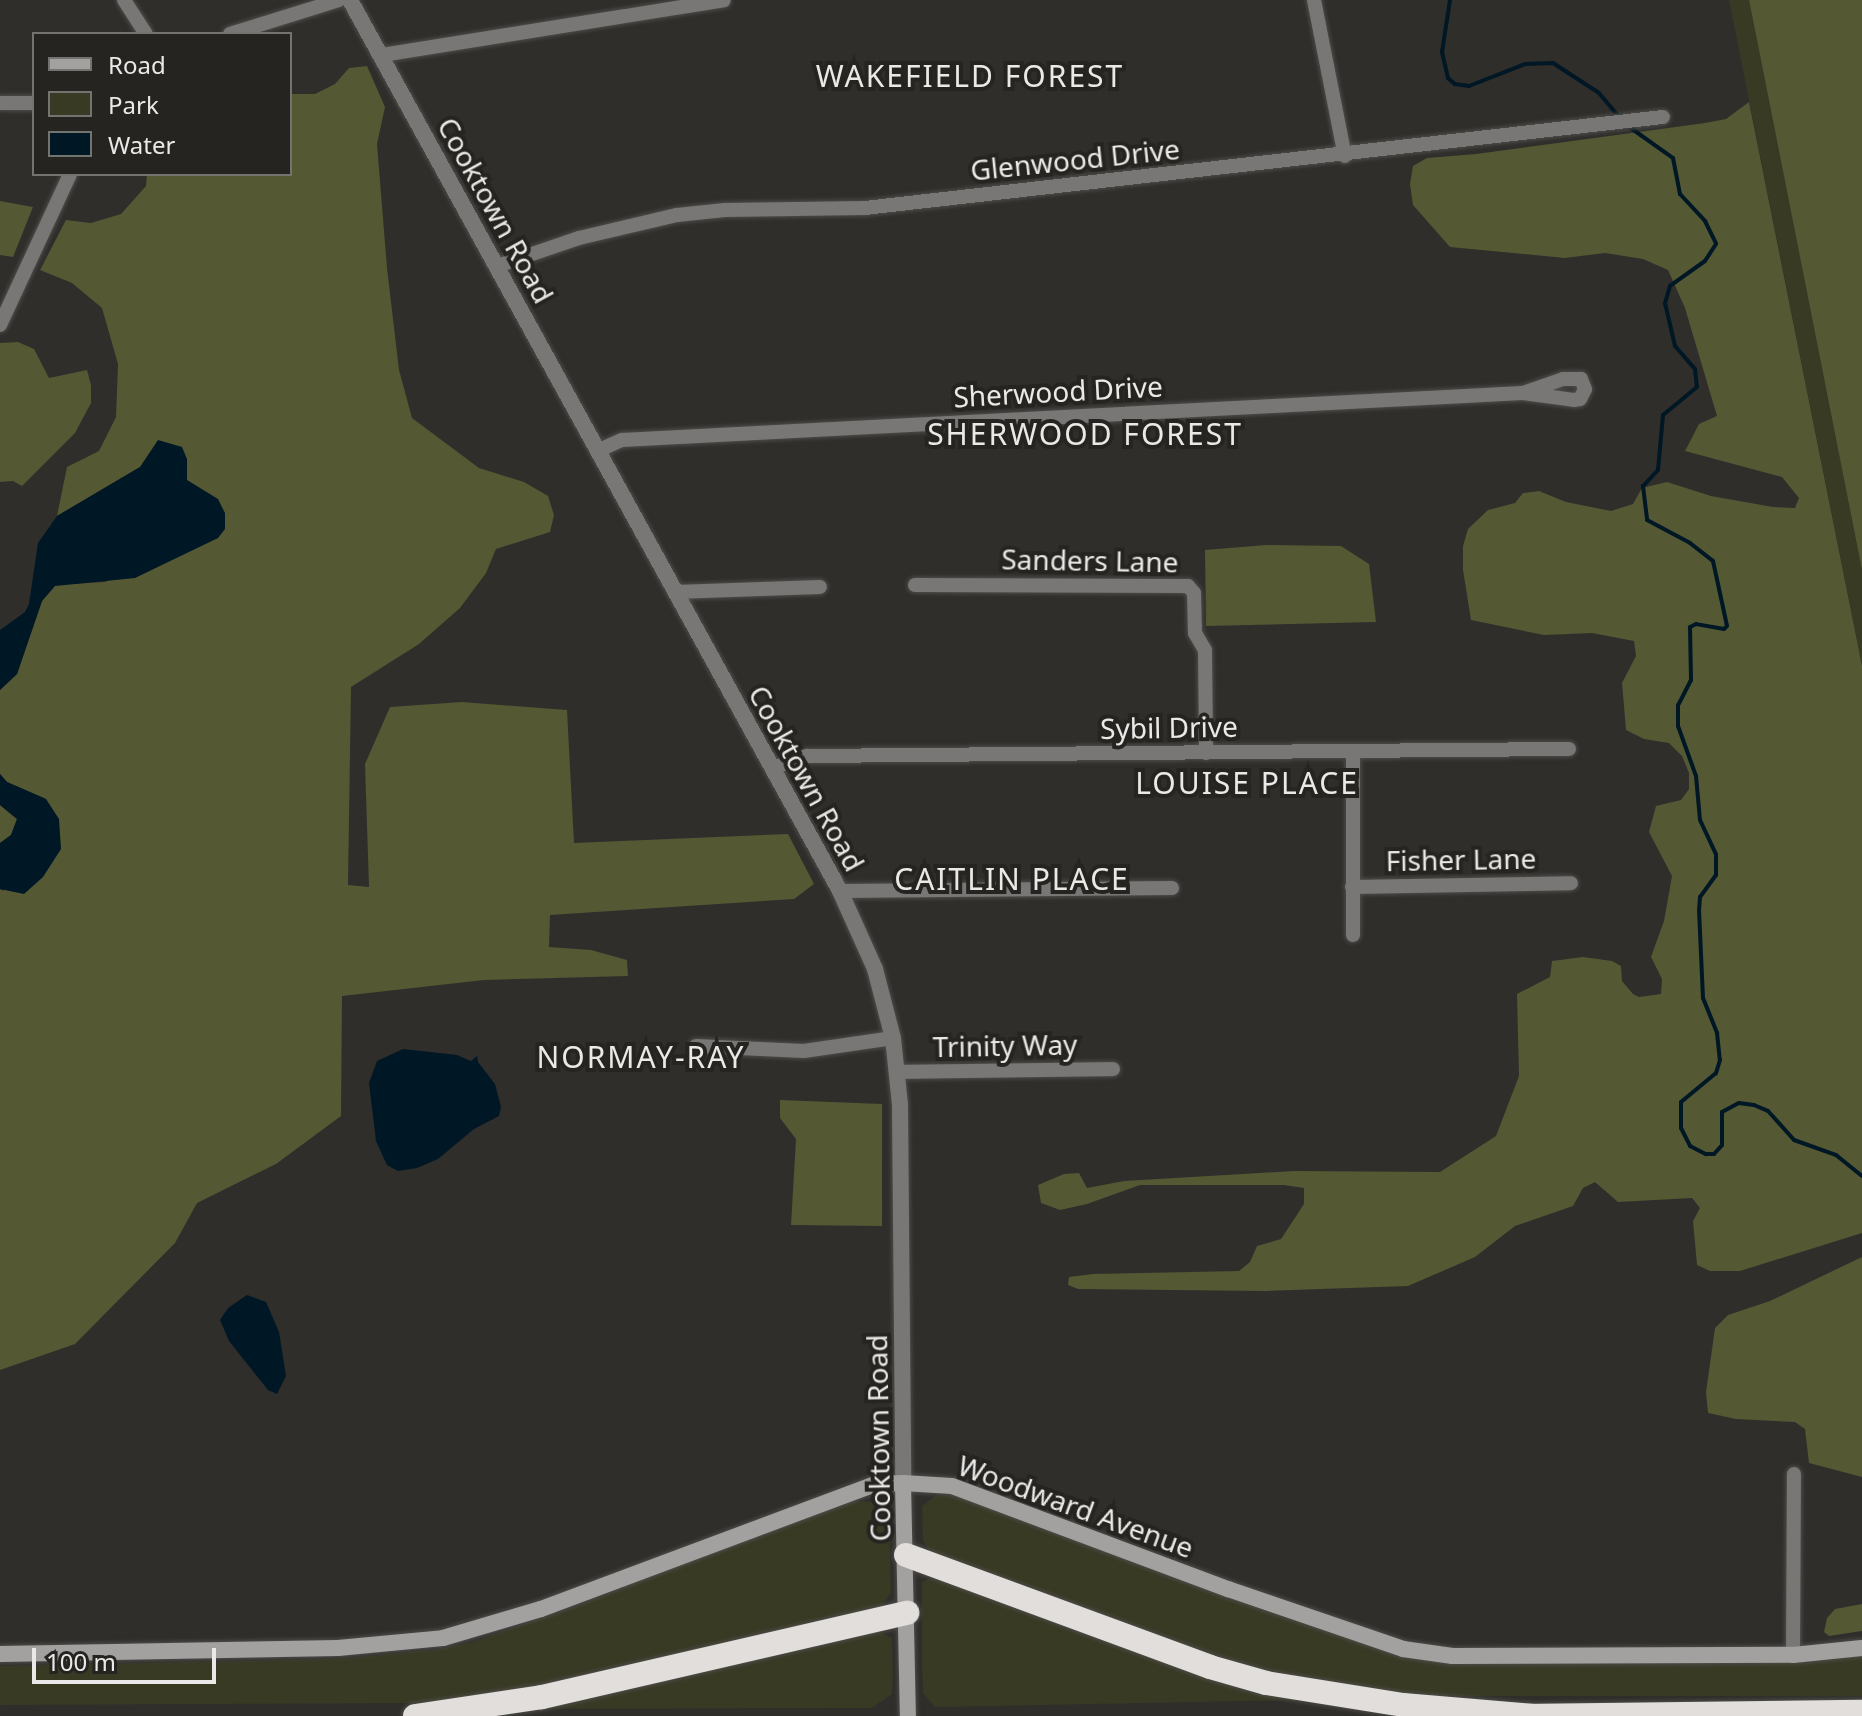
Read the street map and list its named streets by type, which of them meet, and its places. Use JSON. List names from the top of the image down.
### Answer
{
  "streets": {
    "main road": ["Cooktown Road", "Woodward Avenue"],
    "street": [
      "Glenwood Drive",
      "Sherwood Drive",
      "Sanders Lane",
      "Sybil Drive",
      "Fisher Lane",
      "Trinity Way"
    ]
  },
  "crossings": [
    ["Glenwood Drive", "Cooktown Road"],
    ["Cooktown Road", "Sherwood Drive"],
    ["Cooktown Road", "Sybil Drive"],
    ["Cooktown Road", "Trinity Way"],
    ["Cooktown Road", "Woodward Avenue"],
    ["Sanders Lane", "Sybil Drive"]
  ],
  "districts": [
    "WAKEFIELD FOREST",
    "SHERWOOD FOREST",
    "LOUISE PLACE",
    "CAITLIN PLACE",
    "NORMAY-RAY"
  ],
  "legend": ["Road", "Park", "Water"],
  "scale_bar": "100 m"
}
